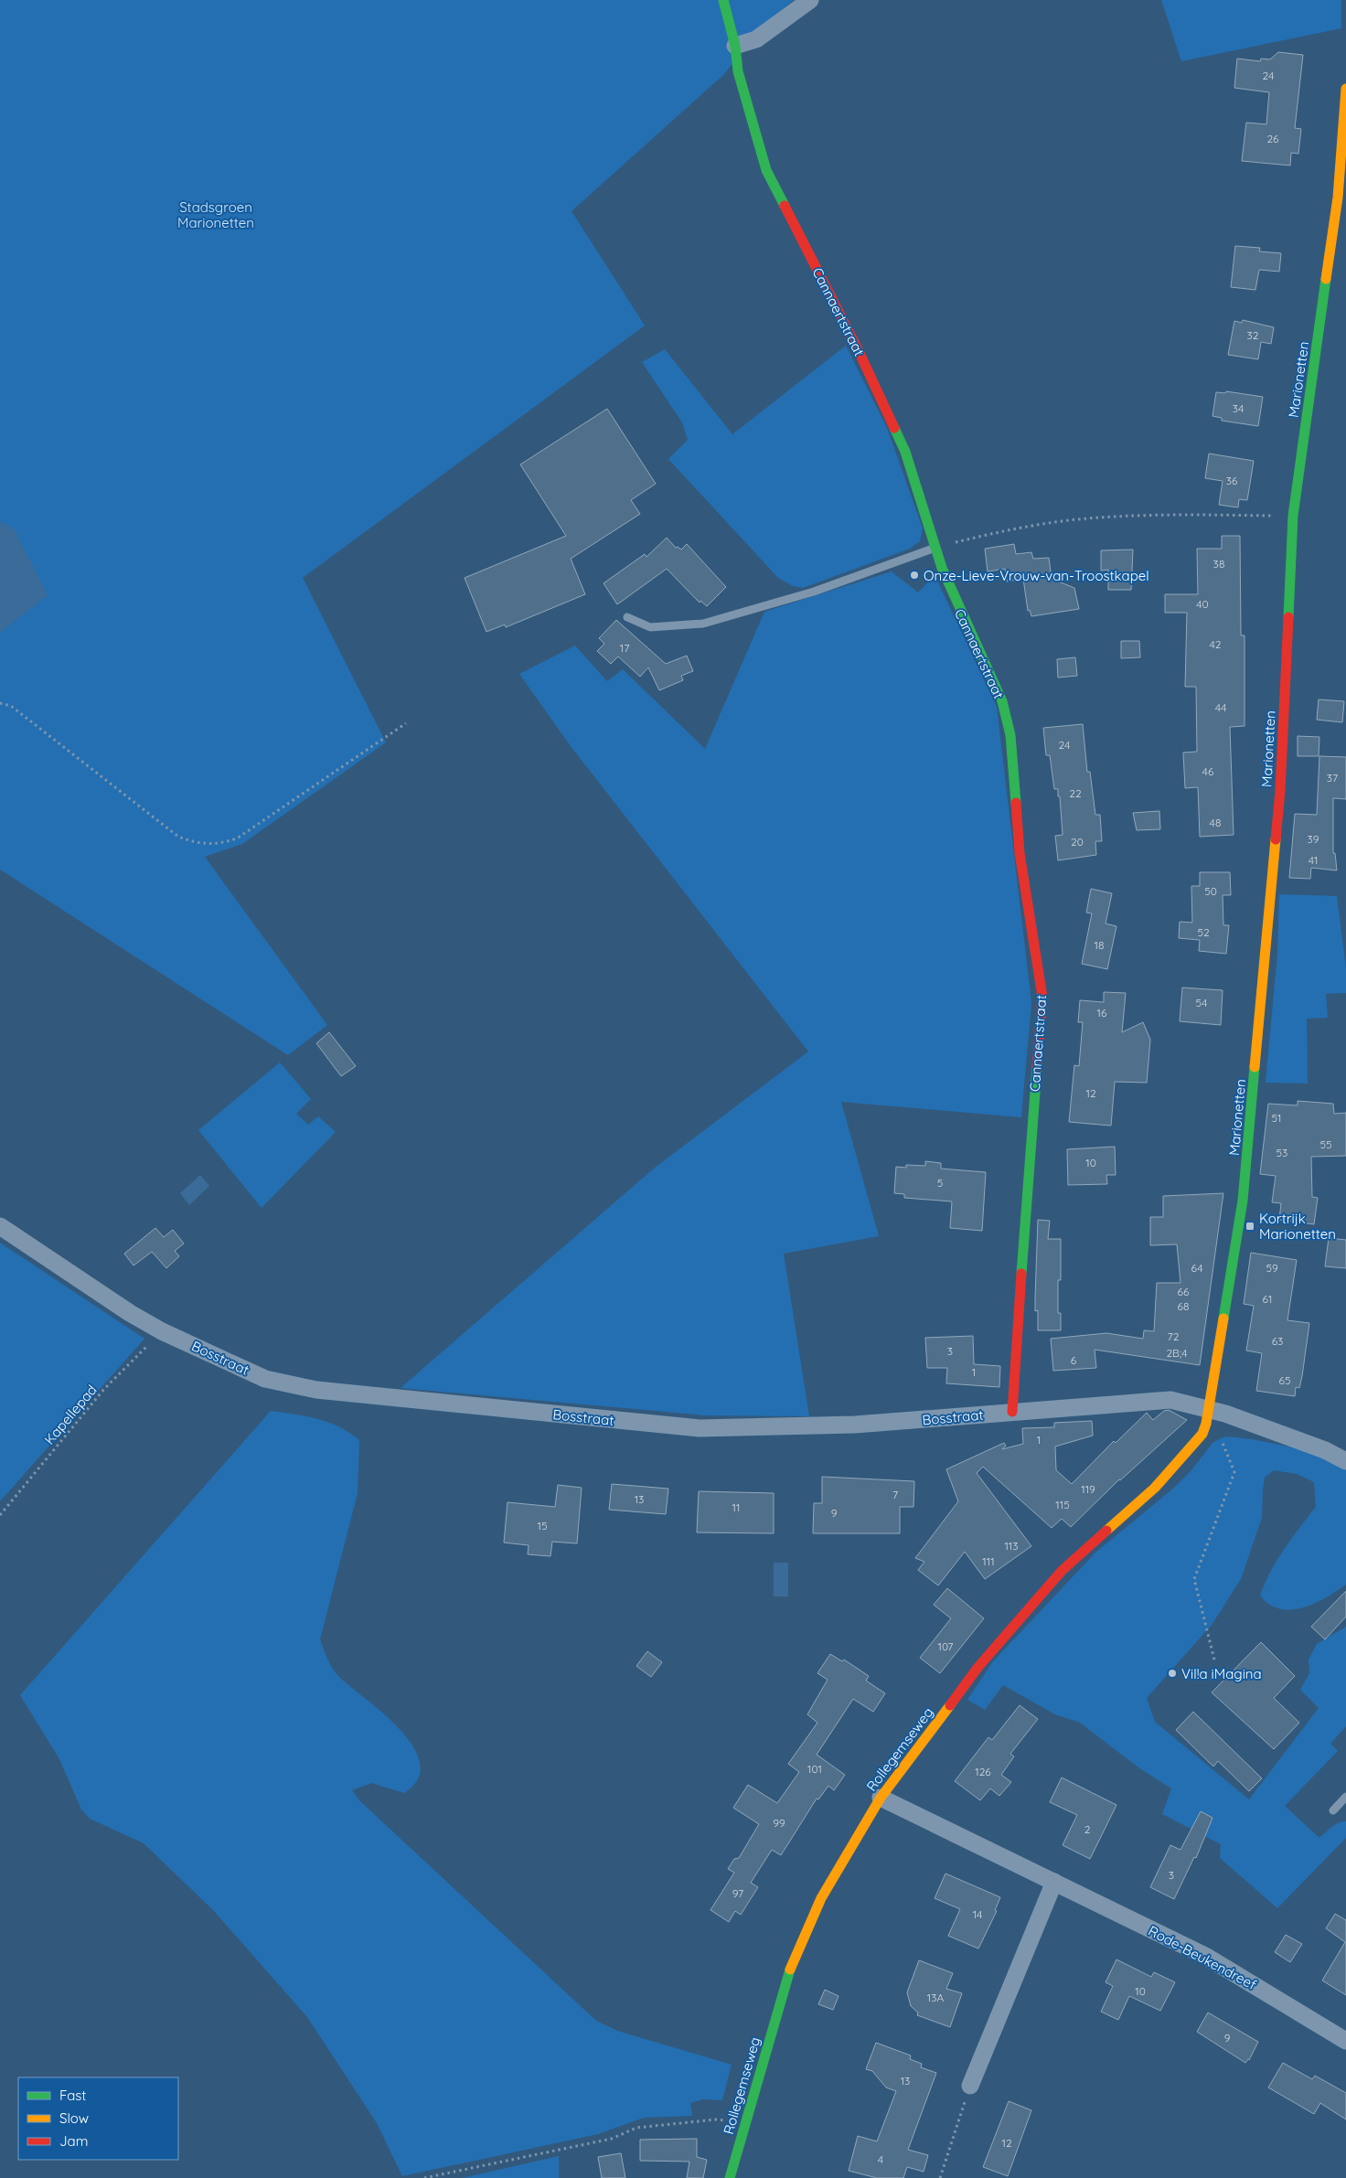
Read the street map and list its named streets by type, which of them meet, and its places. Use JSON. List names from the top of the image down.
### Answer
{
  "streets": {
    "street": [
      "Cannaertstraat",
      "Marionetten",
      "Bosstraat",
      "Rollegemseweg",
      "Rode-Beukendreef"
    ],
    "path": ["Kapellepad"]
  },
  "crossings": [
    ["Cannaertstraat", "Bosstraat"],
    ["Marionetten", "Bosstraat"],
    ["Marionetten", "Rollegemseweg"],
    ["Bosstraat", "Kapellepad"],
    ["Bosstraat", "Rollegemseweg"],
    ["Rollegemseweg", "Rode-Beukendreef"]
  ],
  "parks": ["Stadsgroen Marionetten"],
  "places": {
    "other": ["Onze-Lieve-Vrouw-van-Troostkapel", "Vil!a iMagina"],
    "transit": ["Kortrijk Marionetten"]
  },
  "house_numbers": [
    "24",
    "26",
    "32",
    "34",
    "36",
    "38",
    "40",
    "42",
    "17",
    "44",
    "24",
    "46",
    "37",
    "22",
    "48",
    "39",
    "20",
    "41",
    "50",
    "52",
    "18",
    "54",
    "16",
    "12",
    "51",
    "55",
    "53",
    "10",
    "5",
    "64",
    "59",
    "66",
    "61",
    "68",
    "72",
    "63",
    "3",
    "2B;4",
    "6",
    "1",
    "65",
    "1",
    "119",
    "7",
    "13",
    "115",
    "11",
    "9",
    "15",
    "113",
    "111",
    "107",
    "101",
    "126",
    "99",
    "2",
    "3",
    "97",
    "14",
    "10",
    "13A",
    "9",
    "13",
    "12",
    "4"
  ],
  "legend": ["Fast", "Slow", "Jam"]
}
